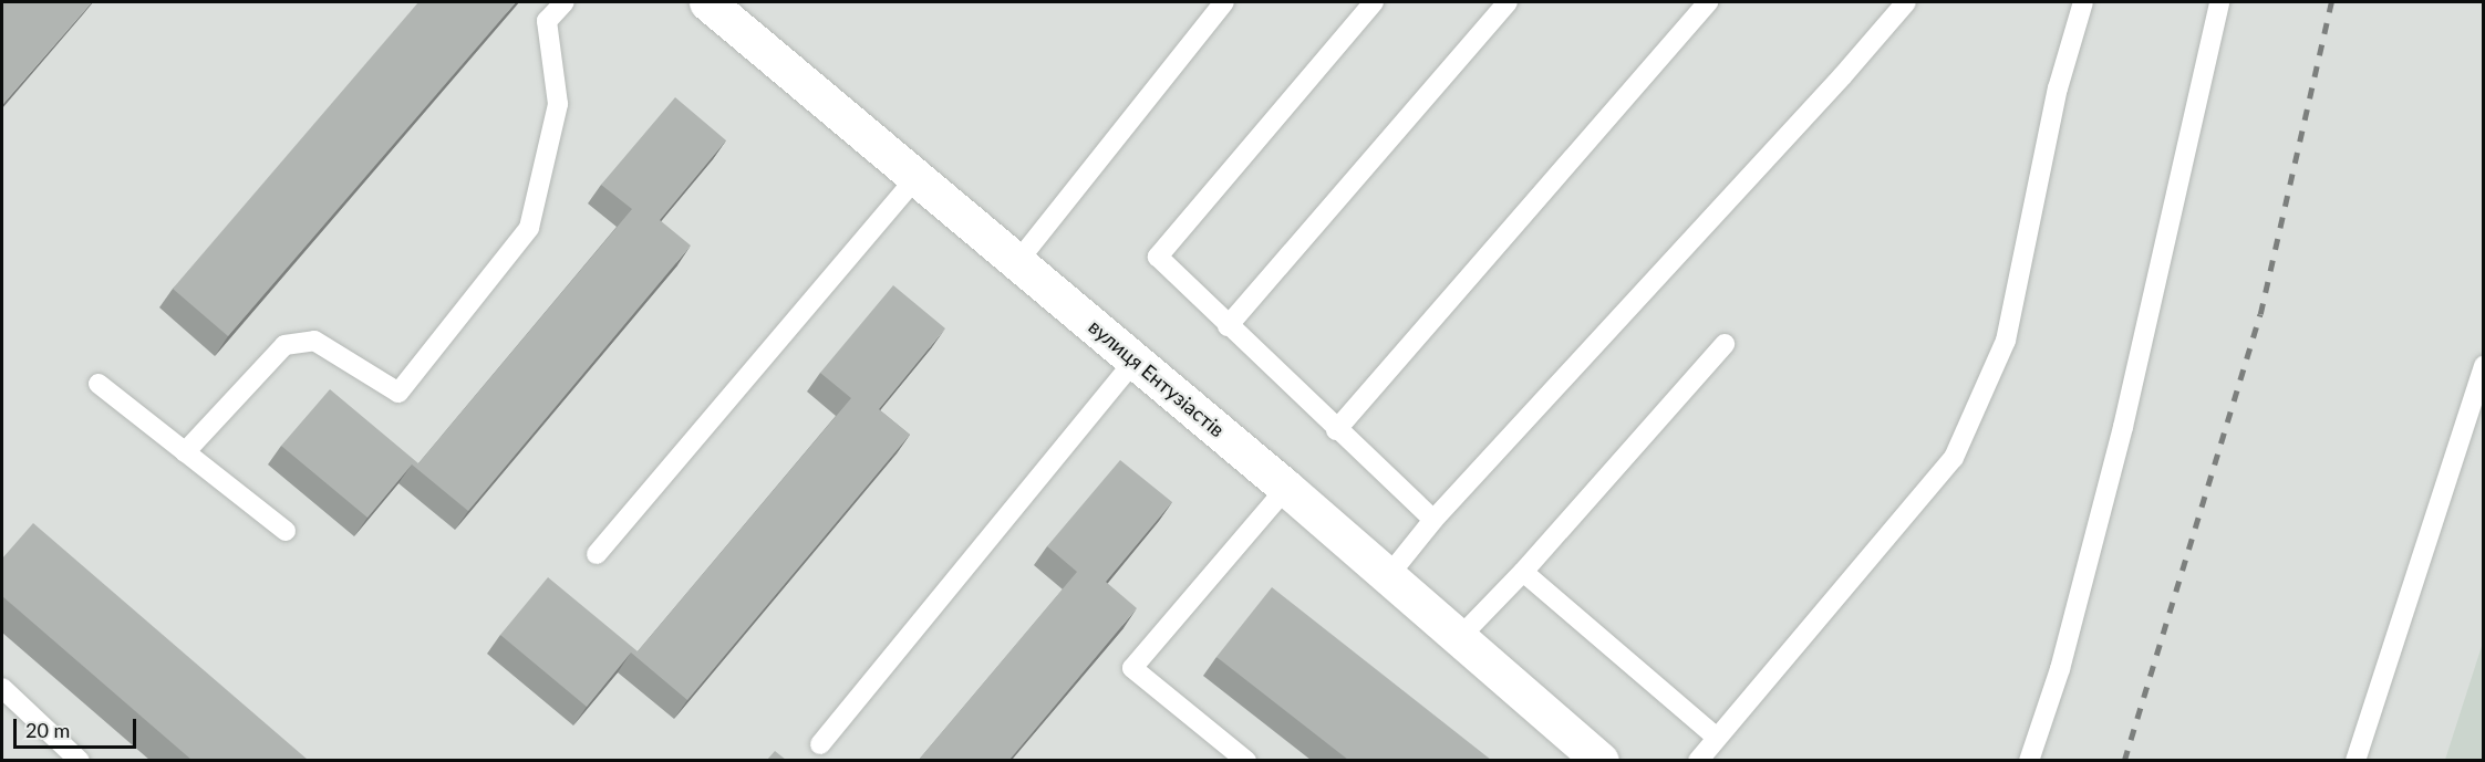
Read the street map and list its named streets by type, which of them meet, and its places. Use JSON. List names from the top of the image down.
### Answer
{
  "streets": {
    "street": ["вулиця Ентузіастів"]
  },
  "scale_bar": "20 m"
}
